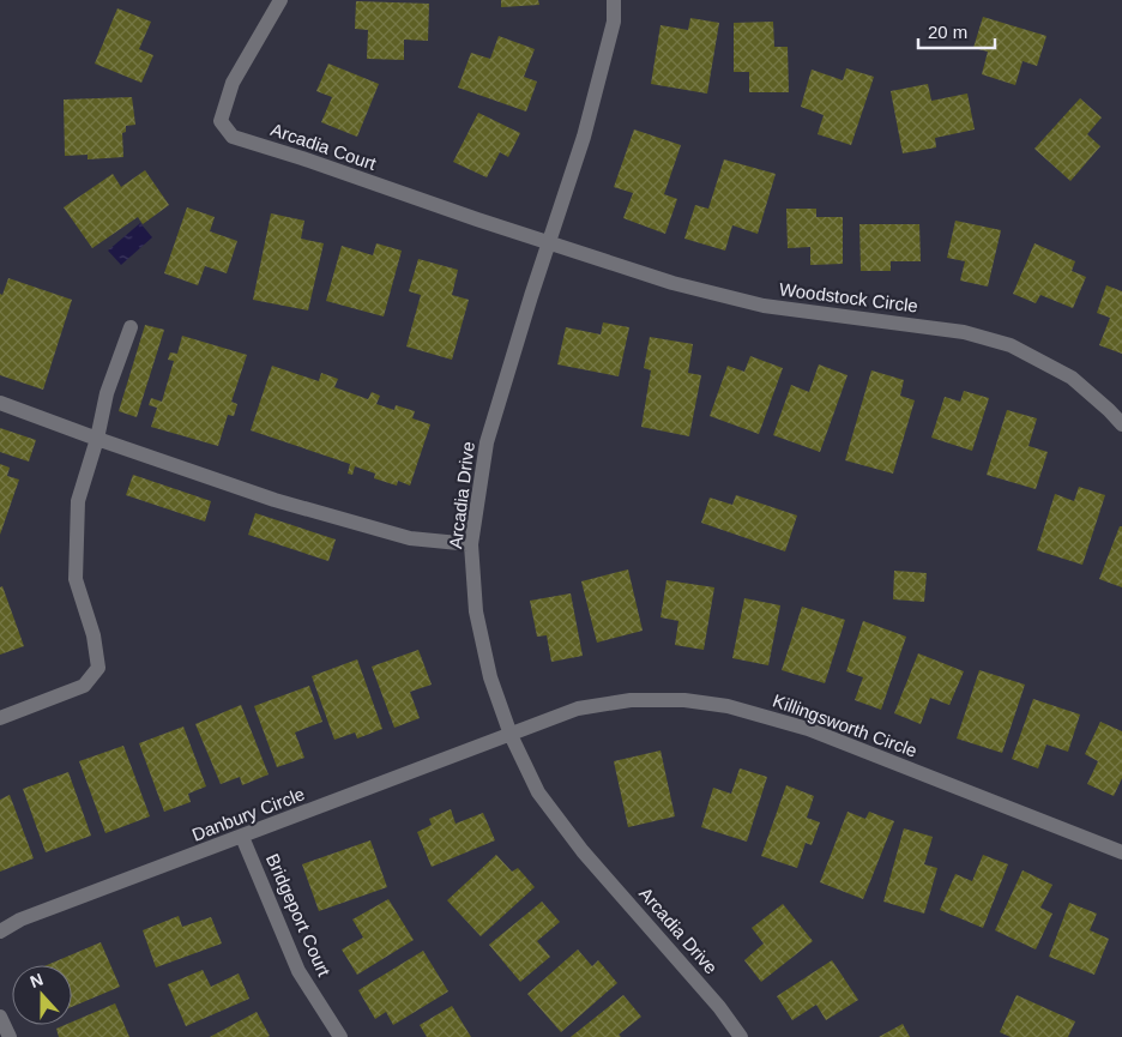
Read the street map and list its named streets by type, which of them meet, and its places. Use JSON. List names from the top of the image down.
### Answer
{
  "streets": {
    "street": [
      "Arcadia Court",
      "Woodstock Circle",
      "Arcadia Drive",
      "Killingsworth Circle",
      "Danbury Circle",
      "Bridgeport Court"
    ]
  },
  "crossings": [
    ["Arcadia Court", "Woodstock Circle"],
    ["Arcadia Court", "Arcadia Drive"],
    ["Woodstock Circle", "Arcadia Drive"],
    ["Arcadia Drive", "Killingsworth Circle"],
    ["Arcadia Drive", "Danbury Circle"],
    ["Killingsworth Circle", "Danbury Circle"],
    ["Danbury Circle", "Bridgeport Court"]
  ],
  "scale_bar": "20 m",
  "north": "top"
}
